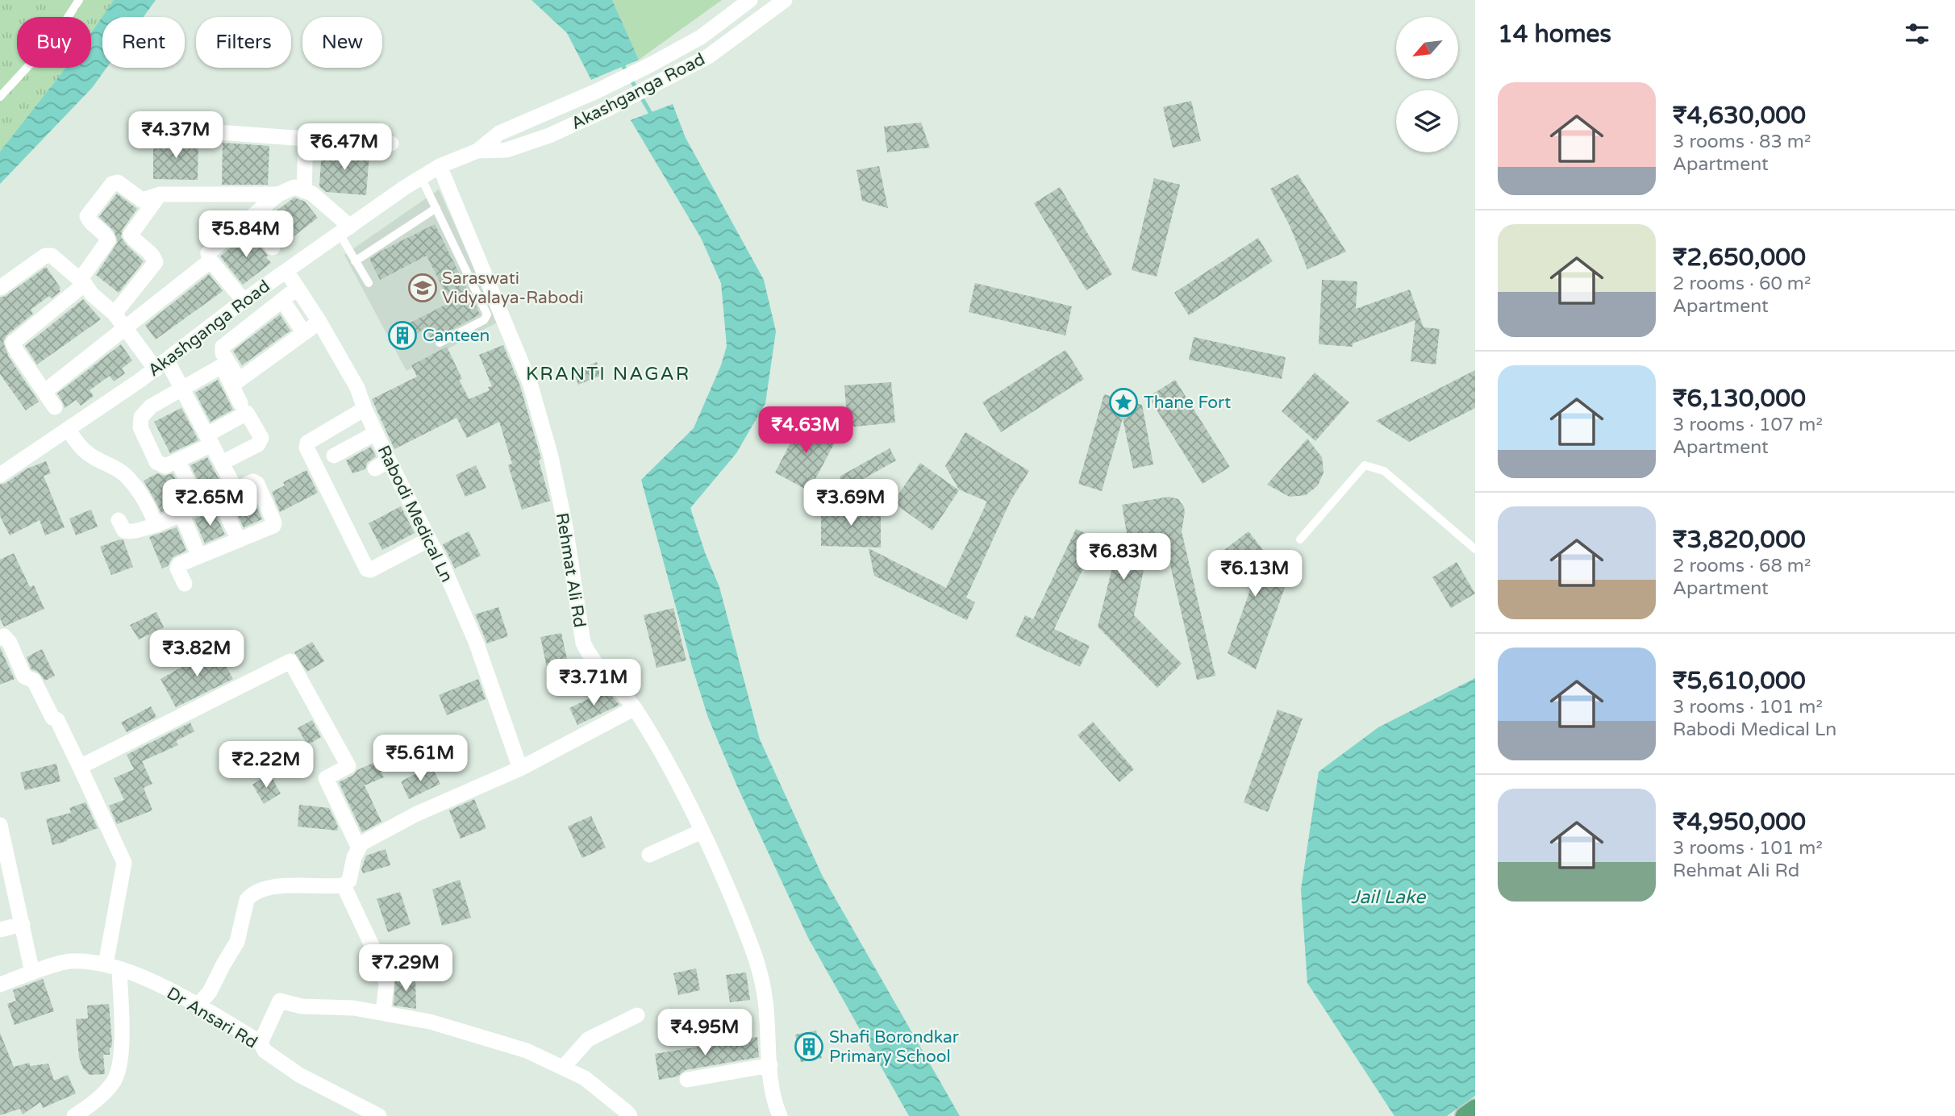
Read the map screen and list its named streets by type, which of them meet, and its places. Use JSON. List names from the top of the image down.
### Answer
{
  "streets": {
    "street": [
      "Akashganga Road",
      "Rabodi Medical Ln",
      "Rehmat Ali Rd",
      "Dr Ansari Rd"
    ]
  },
  "crossings": [
    ["Akashganga Road", "Rabodi Medical Ln"],
    ["Akashganga Road", "Rehmat Ali Rd"]
  ],
  "districts": ["KRANTI NAGAR"],
  "water": ["Jail Lake"],
  "places": {
    "school or university": ["Saraswati Vidyalaya-Rabodi"],
    "building": ["Canteen", "Shafi Borondkar Primary School"],
    "place": ["Thane Fort"]
  },
  "north": "bottom left",
  "page": {
    "heading": "14 homes",
    "chip": [
      "Buy",
      "Rent",
      "Filters",
      "New"
    ],
    "list": [
      {
        "name": "₹4,630,000",
        "note": "3 rooms · 83 m² · Apartment"
      },
      {
        "name": "₹2,650,000",
        "note": "2 rooms · 60 m² · Apartment"
      },
      {
        "name": "₹6,130,000",
        "note": "3 rooms · 107 m² · Apartment"
      },
      {
        "name": "₹3,820,000",
        "note": "2 rooms · 68 m² · Apartment"
      },
      {
        "name": "₹5,610,000",
        "note": "3 rooms · 101 m² · Rabodi Medical Ln"
      },
      {
        "name": "₹4,950,000",
        "note": "3 rooms · 101 m² · Rehmat Ali Rd"
      }
    ],
    "price": [
      "₹4.37M",
      "₹6.47M",
      "₹5.84M",
      "₹4.63M",
      "₹2.65M",
      "₹3.69M",
      "₹6.83M",
      "₹6.13M",
      "₹3.82M",
      "₹3.71M",
      "₹5.61M",
      "₹2.22M",
      "₹7.29M",
      "₹4.95M"
    ]
  }
}
